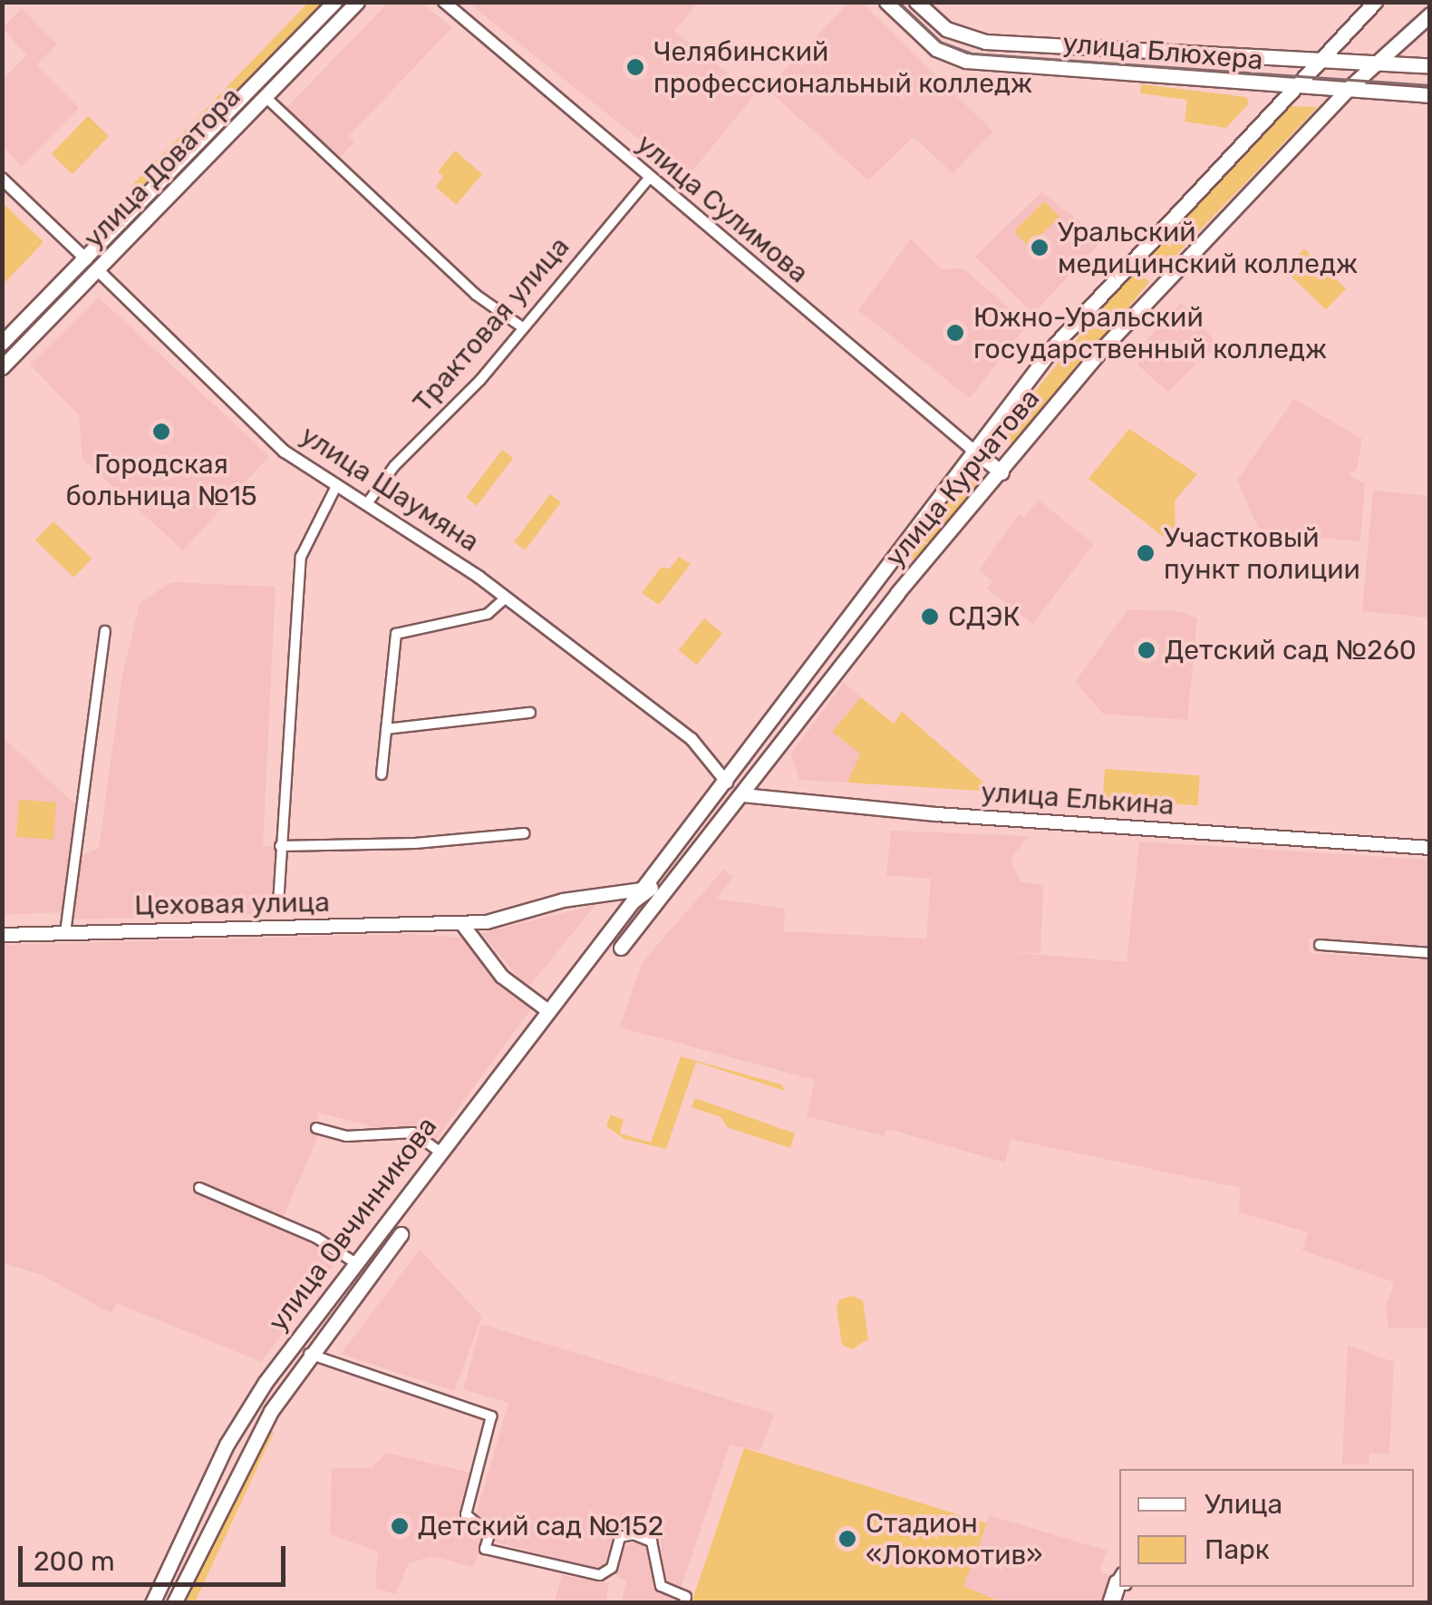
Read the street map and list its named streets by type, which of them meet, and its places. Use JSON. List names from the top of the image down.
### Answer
{
  "streets": {
    "main road": [
      "улица Блюхера",
      "улица Доватора",
      "улица Курчатова",
      "улица Шаумяна",
      "улица Елькина",
      "Цеховая улица",
      "улица Овчинникова"
    ],
    "street": ["улица Сулимова", "Трактовая улица"]
  },
  "crossings": [
    ["улица Блюхера", "улица Курчатова"],
    ["улица Доватора", "улица Шаумяна"],
    ["улица Сулимова", "Трактовая улица"],
    ["улица Сулимова", "улица Курчатова"],
    ["Трактовая улица", "улица Шаумяна"],
    ["улица Курчатова", "улица Шаумяна"],
    ["улица Курчатова", "улица Елькина"],
    ["улица Курчатова", "улица Овчинникова"],
    ["улица Шаумяна", "улица Овчинникова"],
    ["Цеховая улица", "улица Овчинникова"]
  ],
  "places": [
    "Челябинский профессиональный колледж",
    "Уральский медицинский колледж",
    "Южно-Уральский государственный колледж",
    "Городская больница №15",
    "Участковый пункт полиции",
    "СДЭК",
    "Детский сад №260",
    "Детский сад №152",
    "Стадион «Локомотив»"
  ],
  "legend": ["Улица", "Парк"],
  "scale_bar": "200 m"
}
